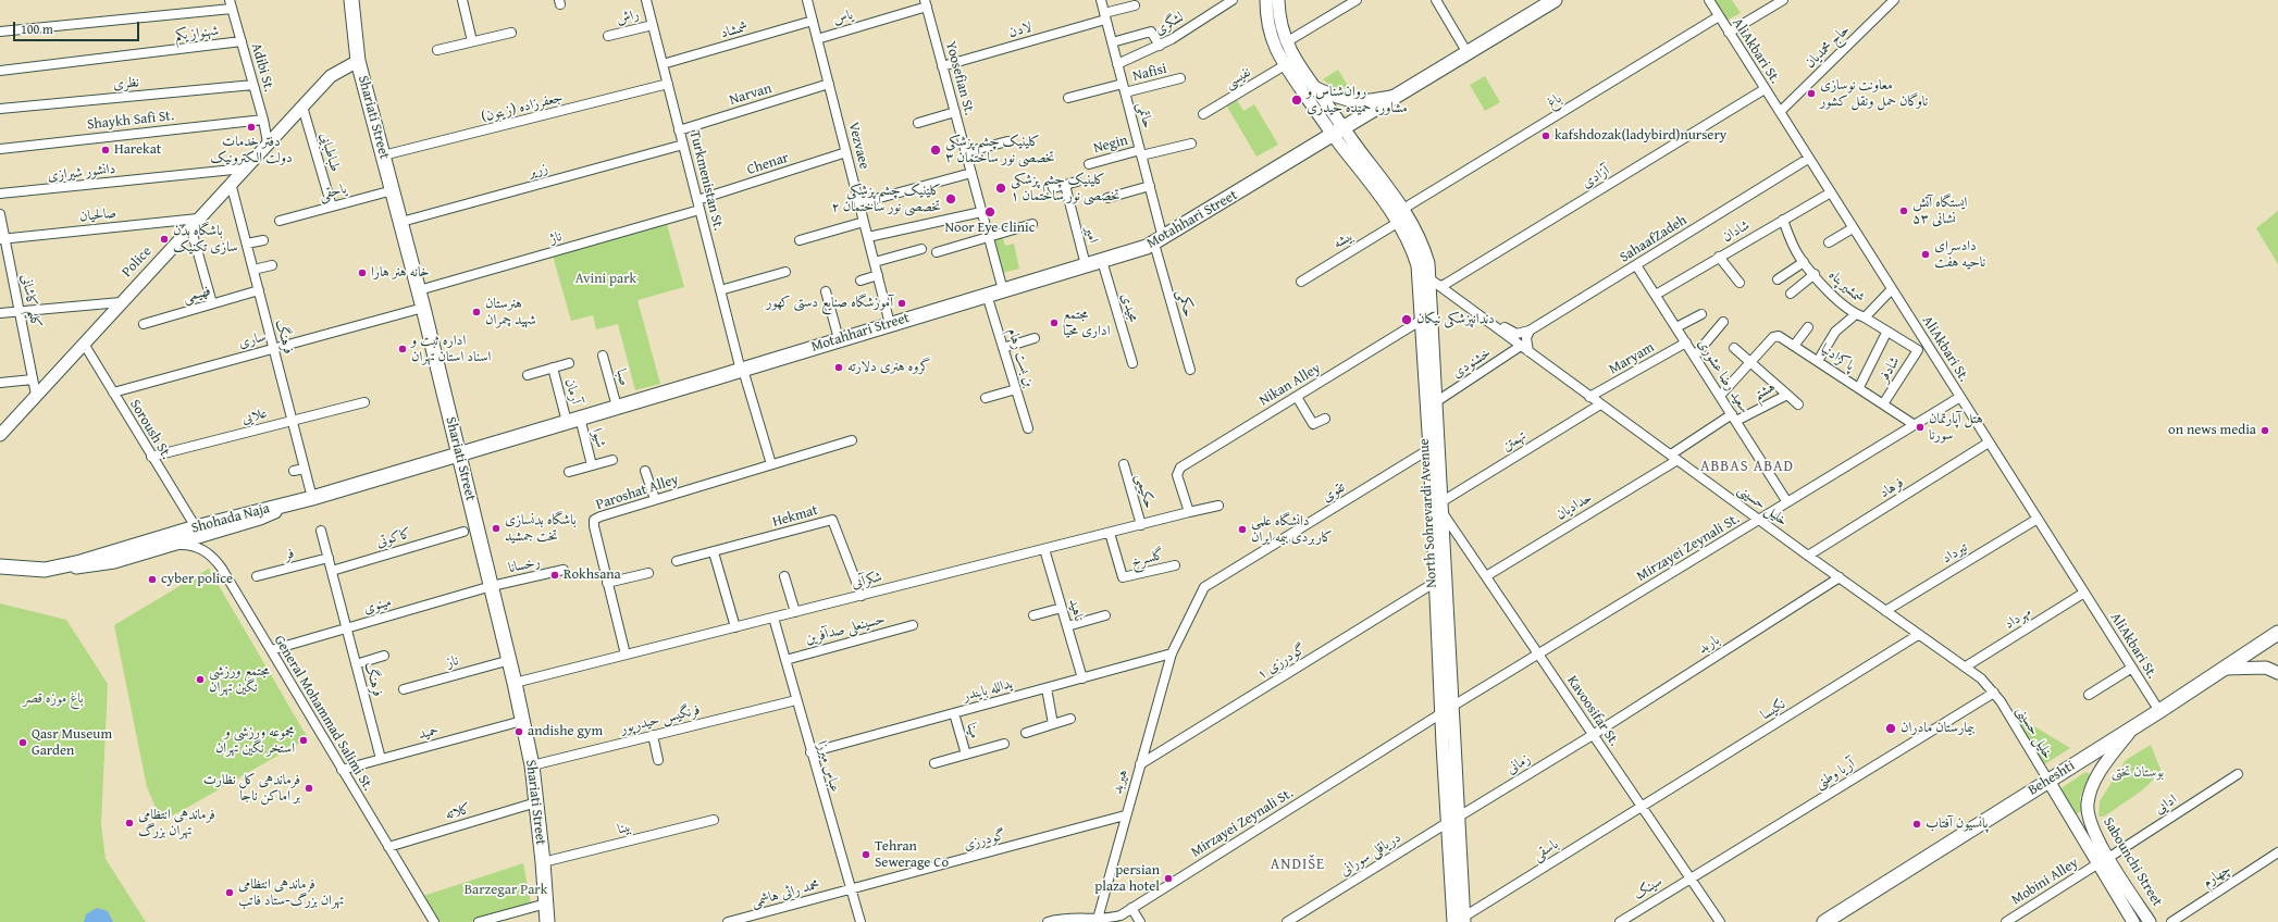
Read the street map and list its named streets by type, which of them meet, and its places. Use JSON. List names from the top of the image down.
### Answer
{
  "streets": {
    "main road": [
      "Shariati Street",
      "Motahhari Street",
      "Police",
      "North Sohrevardi Avenue",
      "Shohada Naja",
      "Beheshti",
      "Sabounchi Street"
    ],
    "street": [
      "راش",
      "یاس",
      "لشگری",
      "شمشاد",
      "لادن",
      "شهنواز یکم",
      "حاج محمدیان",
      "AliAkbari St.",
      "Adibi St.",
      "Nafisi",
      "Yoosefian St.",
      "نفیسی",
      "نظری",
      "Narvan",
      "باغ",
      "جعفرزاده (زیتون)",
      "حاتمی",
      "Shaykh Safi St.",
      "Negin",
      "Vezvaee",
      "طباطبایی",
      "Chenar",
      "زریر",
      "دانشور شیرازی",
      "آزادی",
      "Turkmenistan St.",
      "یاحقی",
      "صالحیان",
      "شادان",
      "امیر",
      "ناژ",
      "SahaafZadeh",
      "بیشه",
      "شمشیرپناه",
      "فهیمی",
      "کلیم کاشانی",
      "حکمی",
      "مجیدی",
      "فرهنگ",
      "ساری",
      "بن بست رهام",
      "پاکزادنیا",
      "Maryam",
      "خشنودی",
      "شادفر",
      "سعید رضا عشوری",
      "صبا",
      "Nikan Alley",
      "آرمان",
      "هشتم",
      "علایی",
      "Soroush St.",
      "شیوا",
      "تهمتن",
      "فرهاد",
      "حکیمی",
      "Paroshat Alley",
      "تقوی",
      "خلیل حسینی",
      "حدادیان",
      "Hekmat",
      "کاکوتی",
      "Mirzayei Zeynali St.",
      "تیرداد",
      "فر",
      "گلسرخ",
      "رخسانا",
      "شکرآبی",
      "مینوی",
      "ناهید",
      "مهرداد",
      "حسینعلی صدآفرین",
      "باربد",
      "ناز",
      "گودرزی ۱",
      "یدالله بایندر",
      "نکیسا",
      "Kavoosifar St.",
      "General Mohammad Salimi St.",
      "فرنگیس حیدرپور",
      "مینا",
      "حمید",
      "زمانی",
      "عباس میرزا",
      "آریا وطنی",
      "هیربد",
      "ادایی",
      "کلاته",
      "بینا",
      "گودرزی",
      "باسقی",
      "دریاقلی سورانی",
      "چهارم",
      "Mobini Alley",
      "سینک",
      "محمد راثی هاشمی"
    ]
  },
  "crossings": [
    ["راش", "Turkmenistan St."],
    ["یاس", "Yoosefian St."],
    ["یاس", "Vezvaee"],
    ["لشگری", "حاتمی"],
    ["شمشاد", "Vezvaee"],
    ["شمشاد", "Turkmenistan St."],
    ["لادن", "Yoosefian St."],
    ["لادن", "حاتمی"],
    ["شهنواز یکم", "Adibi St."],
    ["حاج محمدیان", "AliAkbari St."],
    ["AliAkbari St.", "باغ"],
    ["AliAkbari St.", "آزادی"],
    ["AliAkbari St.", "شادان"],
    ["AliAkbari St.", "SahaafZadeh"],
    ["AliAkbari St.", "فرهاد"],
    ["AliAkbari St.", "Mirzayei Zeynali St."],
    ["AliAkbari St.", "تیرداد"],
    ["AliAkbari St.", "مهرداد"],
    ["AliAkbari St.", "Beheshti"],
    ["Adibi St.", "نظری"],
    ["Adibi St.", "Shaykh Safi St."],
    ["Adibi St.", "Police"],
    ["Nafisi", "حاتمی"],
    ["Yoosefian St.", "Motahhari Street"],
    ["Narvan", "Vezvaee"],
    ["Narvan", "Turkmenistan St."],
    ["باغ", "North Sohrevardi Avenue"],
    ["جعفرزاده (زیتون)", "Shariati Street"],
    ["جعفرزاده (زیتون)", "Turkmenistan St."],
    ["حاتمی", "Negin"],
    ["حاتمی", "Motahhari Street"],
    ["حاتمی", "حکمی"],
    ["Shariati Street", "زریر"],
    ["Shariati Street", "یاحقی"],
    ["Shariati Street", "Motahhari Street"],
    ["Shariati Street", "ناژ"],
    ["Shariati Street", "Police"],
    ["Shariati Street", "ساری"],
    ["Shariati Street", "Shohada Naja"],
    ["Shariati Street", "رخسانا"],
    ["Shariati Street", "شکرآبی"],
    ["Shariati Street", "مینوی"],
    ["Shariati Street", "ناز"],
    ["Shariati Street", "فرنگیس حیدرپور"],
    ["Shariati Street", "حمید"],
    ["Shariati Street", "کلاته"],
    ["Shariati Street", "بینا"],
    ["Vezvaee", "Chenar"],
    ["Vezvaee", "Motahhari Street"],
    ["طباطبایی", "یاحقی"],
    ["طباطبایی", "Police"],
    ["Chenar", "Turkmenistan St."],
    ["زریر", "Turkmenistan St."],
    ["دانشور شیرازی", "Police"],
    ["آزادی", "خلیل حسینی"],
    ["آزادی", "North Sohrevardi Avenue"],
    ["Turkmenistan St.", "Motahhari Street"],
    ["Turkmenistan St.", "ناژ"],
    ["صالحیان", "Police"],
    ["صالحیان", "کلیم کاشانی"],
    ["Motahhari Street", "امیر"],
    ["Motahhari Street", "حکمی"],
    ["Motahhari Street", "مجیدی"],
    ["Motahhari Street", "بن بست رهام"],
    ["Motahhari Street", "صبا"],
    ["Motahhari Street", "آرمان"],
    ["Motahhari Street", "شیوا"],
    ["Motahhari Street", "North Sohrevardi Avenue"],
    ["Motahhari Street", "Shohada Naja"],
    ["شادان", "شمشیرپناه"],
    ["شادان", "سعید رضا عشوری"],
    ["SahaafZadeh", "سعید رضا عشوری"],
    ["بیشه", "North Sohrevardi Avenue"],
    ["Police", "کلیم کاشانی"],
    ["Police", "فرهنگ"],
    ["Police", "Soroush St."],
    ["شمشیرپناه", "شادفر"],
    ["فهیمی", "فرهنگ"],
    ["فرهنگ", "ساری"],
    ["فرهنگ", "علایی"],
    ["فرهنگ", "Shohada Naja"],
    ["فرهنگ", "کاکوتی"],
    ["فرهنگ", "فر"],
    ["فرهنگ", "مینوی"],
    ["فرهنگ", "حمید"],
    ["ساری", "Soroush St."],
    ["پاکزادنیا", "شادفر"],
    ["پاکزادنیا", "سعید رضا عشوری"],
    ["پاکزادنیا", "هشتم"],
    ["پاکزادنیا", "Mirzayei Zeynali St."],
    ["Maryam", "سعید رضا عشوری"],
    ["Maryam", "خلیل حسینی"],
    ["خشنودی", "خلیل حسینی"],
    ["خشنودی", "North Sohrevardi Avenue"],
    ["سعید رضا عشوری", "هشتم"],
    ["سعید رضا عشوری", "Mirzayei Zeynali St."],
    ["Nikan Alley", "North Sohrevardi Avenue"],
    ["Nikan Alley", "شکرآبی"],
    ["آرمان", "شیوا"],
    ["هشتم", "خلیل حسینی"],
    ["هشتم", "حدادیان"],
    ["علایی", "Soroush St."],
    ["Soroush St.", "Shohada Naja"],
    ["تهمتن", "خلیل حسینی"],
    ["تهمتن", "North Sohrevardi Avenue"],
    ["فرهاد", "خلیل حسینی"],
    ["حکیمی", "شکرآبی"],
    ["Paroshat Alley", "شکرآبی"],
    ["تقوی", "North Sohrevardi Avenue"],
    ["تقوی", "یدالله بایندر"],
    ["تقوی", "هیربد"],
    ["خلیل حسینی", "حدادیان"],
    ["خلیل حسینی", "North Sohrevardi Avenue"],
    ["خلیل حسینی", "Mirzayei Zeynali St."],
    ["خلیل حسینی", "تیرداد"],
    ["خلیل حسینی", "مهرداد"],
    ["خلیل حسینی", "باربد"],
    ["خلیل حسینی", "نکیسا"],
    ["خلیل حسینی", "آریا وطنی"],
    ["خلیل حسینی", "Beheshti"],
    ["خلیل حسینی", "Sabounchi Street"],
    ["حدادیان", "Kavoosifar St."],
    ["North Sohrevardi Avenue", "Mirzayei Zeynali St."],
    ["North Sohrevardi Avenue", "گودرزی ۱"],
    ["North Sohrevardi Avenue", "Kavoosifar St."],
    ["North Sohrevardi Avenue", "زمانی"],
    ["North Sohrevardi Avenue", "باسقی"],
    ["North Sohrevardi Avenue", "دریاقلی سورانی"],
    ["Hekmat", "شکرآبی"],
    ["Mirzayei Zeynali St.", "Kavoosifar St."],
    ["Mirzayei Zeynali St.", "هیربد"],
    ["گلسرخ", "شکرآبی"],
    ["رخسانا", "مینوی"],
    ["شکرآبی", "ناهید"],
    ["شکرآبی", "عباس میرزا"],
    ["مینوی", "General Mohammad Salimi St."],
    ["ناهید", "یدالله بایندر"],
    ["حسینعلی صدآفرین", "عباس میرزا"],
    ["باربد", "Kavoosifar St."],
    ["باربد", "زمانی"],
    ["گودرزی ۱", "هیربد"],
    ["یدالله بایندر", "مینا"],
    ["یدالله بایندر", "عباس میرزا"],
    ["یدالله بایندر", "هیربد"],
    ["نکیسا", "Kavoosifar St."],
    ["نکیسا", "باسقی"],
    ["Kavoosifar St.", "زمانی"],
    ["Kavoosifar St.", "آریا وطنی"],
    ["Kavoosifar St.", "باسقی"],
    ["Kavoosifar St.", "سینک"],
    ["General Mohammad Salimi St.", "حمید"],
    ["General Mohammad Salimi St.", "کلاته"],
    ["فرنگیس حیدرپور", "عباس میرزا"],
    ["عباس میرزا", "گودرزی"],
    ["عباس میرزا", "محمد راثی هاشمی"],
    ["آریا وطنی", "سینک"],
    ["Beheshti", "Sabounchi Street"],
    ["هیربد", "گودرزی"],
    ["ادایی", "Sabounchi Street"],
    ["ادایی", "Mobini Alley"],
    ["گودرزی", "محمد راثی هاشمی"],
    ["Sabounchi Street", "Mobini Alley"]
  ],
  "districts": ["ABBAS ABAD", "ANDIŠE"],
  "parks": [
    "Avini park",
    "باغ موزه قصر",
    "بوستان تختی",
    "Barzegar Park"
  ],
  "places": [
    "معاونت نوسازی ناوگان حمل ونقل کشور",
    "روان‌شناس و مشاور، حمیده حیدری",
    "دفتر خدمات دولت الکترونیک",
    "kafshdozak(ladybird)nursery",
    "Harekat",
    "کلینیک چشم پزشکی تخصصی نور ساختمان ۳",
    "کلینیک چشم پزشکی تخصصی نور ساختمان ۱",
    "کلینیک چشم پزشکی تخصصی نور ساختمان ۲",
    "ایستگاه آتش نشانی ۵۳",
    "Noor Eye Clinic",
    "باشگاه بدن سازی تکنیک",
    "دادسرای ناحیه هفت",
    "خانه هنر هارا",
    "آموزشگاه صنایع دستی کهور",
    "هنرستان شهید چمران",
    "دندانپزشکی نیکان",
    "مجتمع اداری محیا",
    "اداره ثبت و اسناد استان تهران",
    "گروه هنری دلارته",
    "هتل آپارتمان سورنا",
    "on news media",
    "باشگاه بدنسازى تخت جمشيد",
    "دانشگاه علمی کاربردی بیمه ایران",
    "Rokhsana",
    "cyber police",
    "مجتمع ورزشی نگین تهران",
    "بیمارستان مادران",
    "andishe gym",
    "مجموعه ورزشی و استخر نگین تهران",
    "Qasr Museum Garden",
    "فرماندهی کل نظارت بر اماکن ناجا",
    "فرماندهی انتظامی تهران بزرگ",
    "پانسیون آفتاب",
    "Tehran Sewerage Co",
    "persian plaza hotel",
    "فرماندهی انتظامی تهران بزرگ-ستاد فاتب"
  ],
  "scale_bar": "100 m"
}
